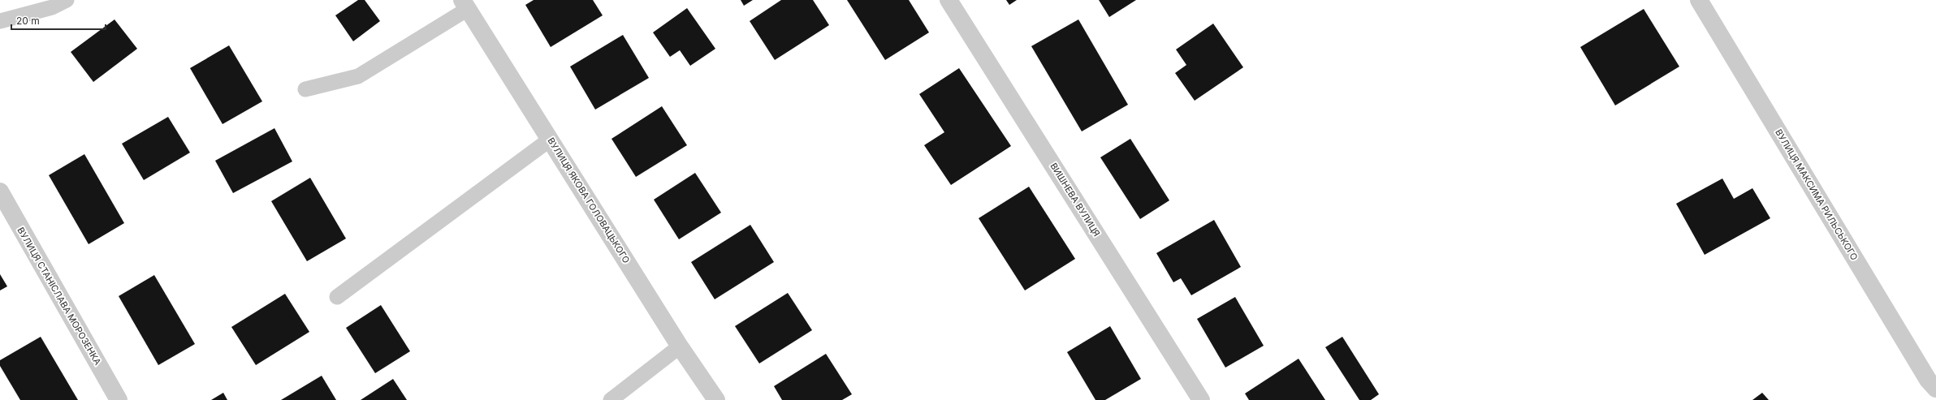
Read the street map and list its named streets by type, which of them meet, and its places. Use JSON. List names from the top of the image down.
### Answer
{
  "streets": {
    "street": [
      "ВУЛИЦЯ МАКСИМА РИЛЬСЬКОГО",
      "ВИШНЕВА ВУЛИЦЯ",
      "ВУЛИЦЯ ЯКОВА ГОЛОВАЦЬКОГО",
      "ВУЛИЦЯ СТАНІСЛАВА МОРОЗЕНКА"
    ]
  },
  "scale_bar": "20 m"
}
